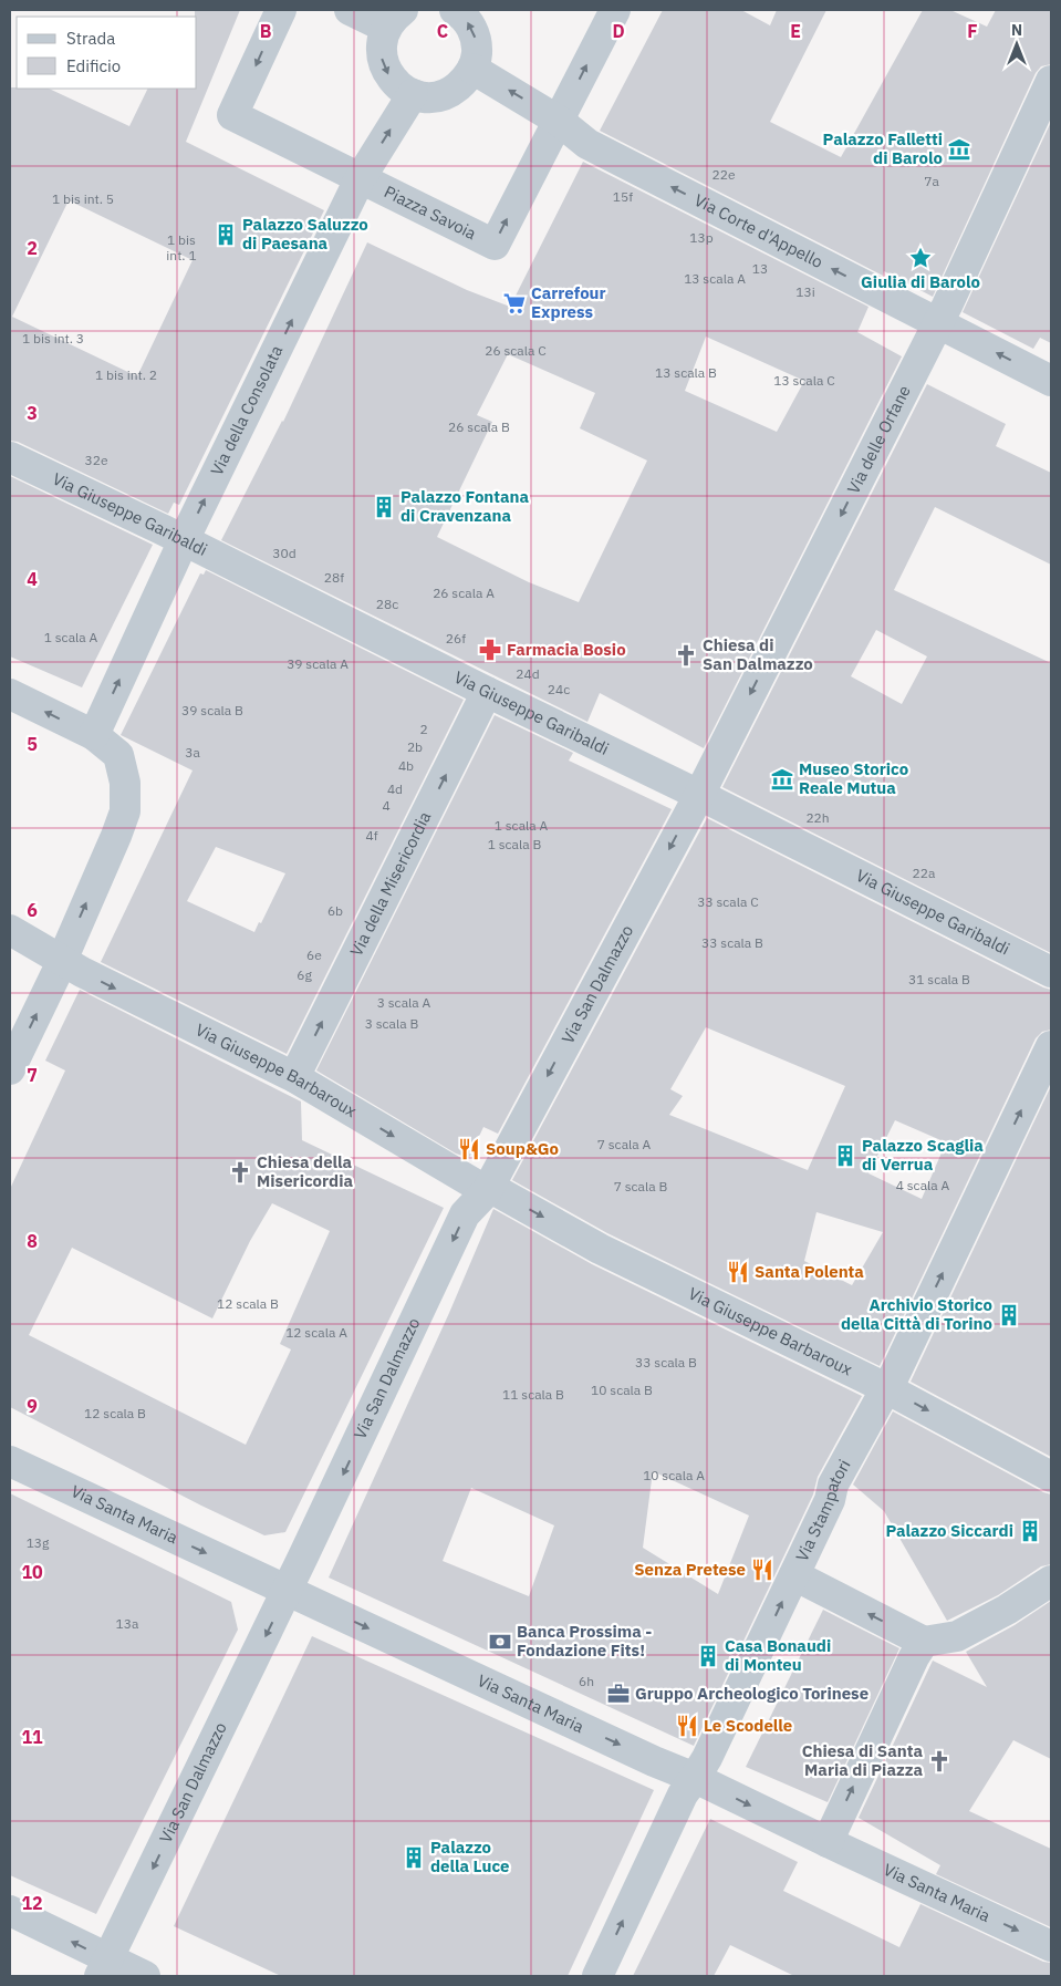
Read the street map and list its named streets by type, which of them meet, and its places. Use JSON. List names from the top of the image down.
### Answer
{
  "streets": {
    "street": [
      "Piazza Savoia",
      "Via Corte d'Appello",
      "Via della Consolata",
      "Via delle Orfane",
      "Via Giuseppe Garibaldi",
      "Via della Misericordia",
      "Via San Dalmazzo",
      "Via Giuseppe Barbaroux",
      "Via Stampatori",
      "Via Santa Maria"
    ]
  },
  "crossings": [
    ["Piazza Savoia", "Via Corte d'Appello"],
    ["Piazza Savoia", "Via della Consolata"],
    ["Via Corte d'Appello", "Via delle Orfane"],
    ["Via della Consolata", "Via Giuseppe Garibaldi"],
    ["Via delle Orfane", "Via Giuseppe Garibaldi"],
    ["Via delle Orfane", "Via San Dalmazzo"],
    ["Via Giuseppe Garibaldi", "Via della Misericordia"],
    ["Via Giuseppe Garibaldi", "Via San Dalmazzo"],
    ["Via della Misericordia", "Via Giuseppe Barbaroux"],
    ["Via San Dalmazzo", "Via Giuseppe Barbaroux"],
    ["Via San Dalmazzo", "Via Santa Maria"],
    ["Via Giuseppe Barbaroux", "Via Stampatori"],
    ["Via Stampatori", "Via Santa Maria"]
  ],
  "one_way": [
    "Via Corte d'Appello",
    "Via della Consolata",
    "Via delle Orfane",
    "Via della Misericordia",
    "Via San Dalmazzo",
    "Via Giuseppe Barbaroux",
    "Via Stampatori",
    "Via Santa Maria"
  ],
  "places": {
    "museum": ["Palazzo Falletti di Barolo", "Museo Storico Reale Mutua"],
    "building": [
      "Palazzo Saluzzo di Paesana",
      "Palazzo Fontana di Cravenzana",
      "Palazzo Scaglia di Verrua",
      "Archivio Storico della Città di Torino",
      "Palazzo Siccardi",
      "Casa Bonaudi di Monteu",
      "Palazzo della Luce"
    ],
    "place": ["Giulia di Barolo"],
    "supermarket": ["Carrefour Express"],
    "pharmacy": ["Farmacia Bosio"],
    "church": ["Chiesa di San Dalmazzo", "Chiesa della Misericordia", "Chiesa di Santa Maria di Piazza"],
    "restaurant": [
      "Soup&Go",
      "Santa Polenta",
      "Senza Pretese",
      "Le Scodelle"
    ],
    "bank": ["Banca Prossima - Fondazione Fits!"],
    "office": ["Gruppo Archeologico Torinese"]
  },
  "house_numbers": [
    "22e",
    "7a",
    "15f",
    "1 bis int. 5",
    "13p",
    "1 bis int. 1",
    "13",
    "13 scala A",
    "13i",
    "1 bis int. 3",
    "26 scala C",
    "13 scala B",
    "1 bis int. 2",
    "13 scala C",
    "26 scala B",
    "32e",
    "30d",
    "28f",
    "26 scala A",
    "28c",
    "1 scala A",
    "26f",
    "39 scala A",
    "24d",
    "24c",
    "39 scala B",
    "2",
    "2b",
    "3a",
    "4b",
    "4d",
    "4",
    "22h",
    "1 scala A",
    "4f",
    "1 scala B",
    "22a",
    "33 scala C",
    "6b",
    "33 scala B",
    "6e",
    "6g",
    "31 scala B",
    "3 scala A",
    "3 scala B",
    "7 scala A",
    "4 scala A",
    "7 scala B",
    "12 scala B",
    "12 scala A",
    "33 scala B",
    "10 scala B",
    "11 scala B",
    "12 scala B",
    "10 scala A",
    "13g",
    "13a",
    "6h"
  ],
  "legend": ["Strada", "Edificio"],
  "north": "top",
  "grid": {
    "columns": [
      "B",
      "C",
      "D",
      "E",
      "F"
    ],
    "rows": [
      "2",
      "3",
      "4",
      "5",
      "6",
      "7",
      "8",
      "9",
      "10",
      "11",
      "12"
    ]
  }
}
